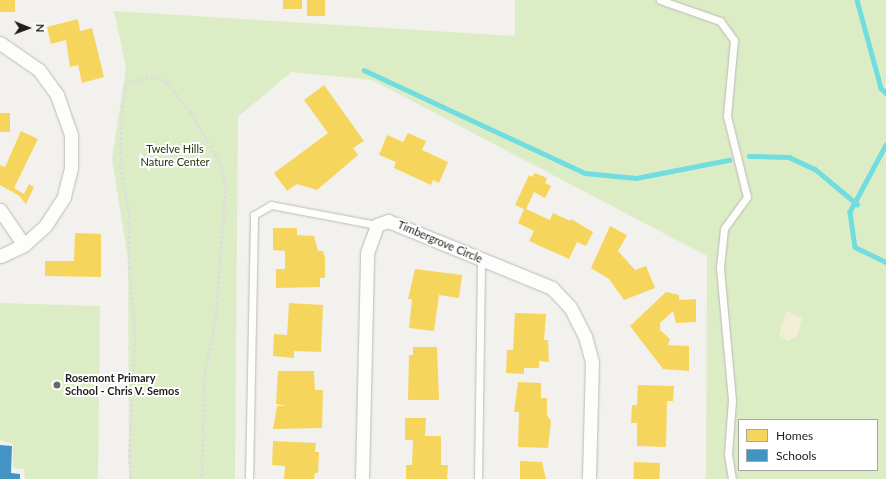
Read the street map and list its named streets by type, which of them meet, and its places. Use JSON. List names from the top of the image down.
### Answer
{
  "streets": {
    "street": ["Timbergrove Circle"]
  },
  "parks": ["Twelve Hills Nature Center"],
  "places": ["Rosemont Primary School - Chris V. Semos"],
  "legend": ["Homes", "Schools"],
  "north": "right"
}
